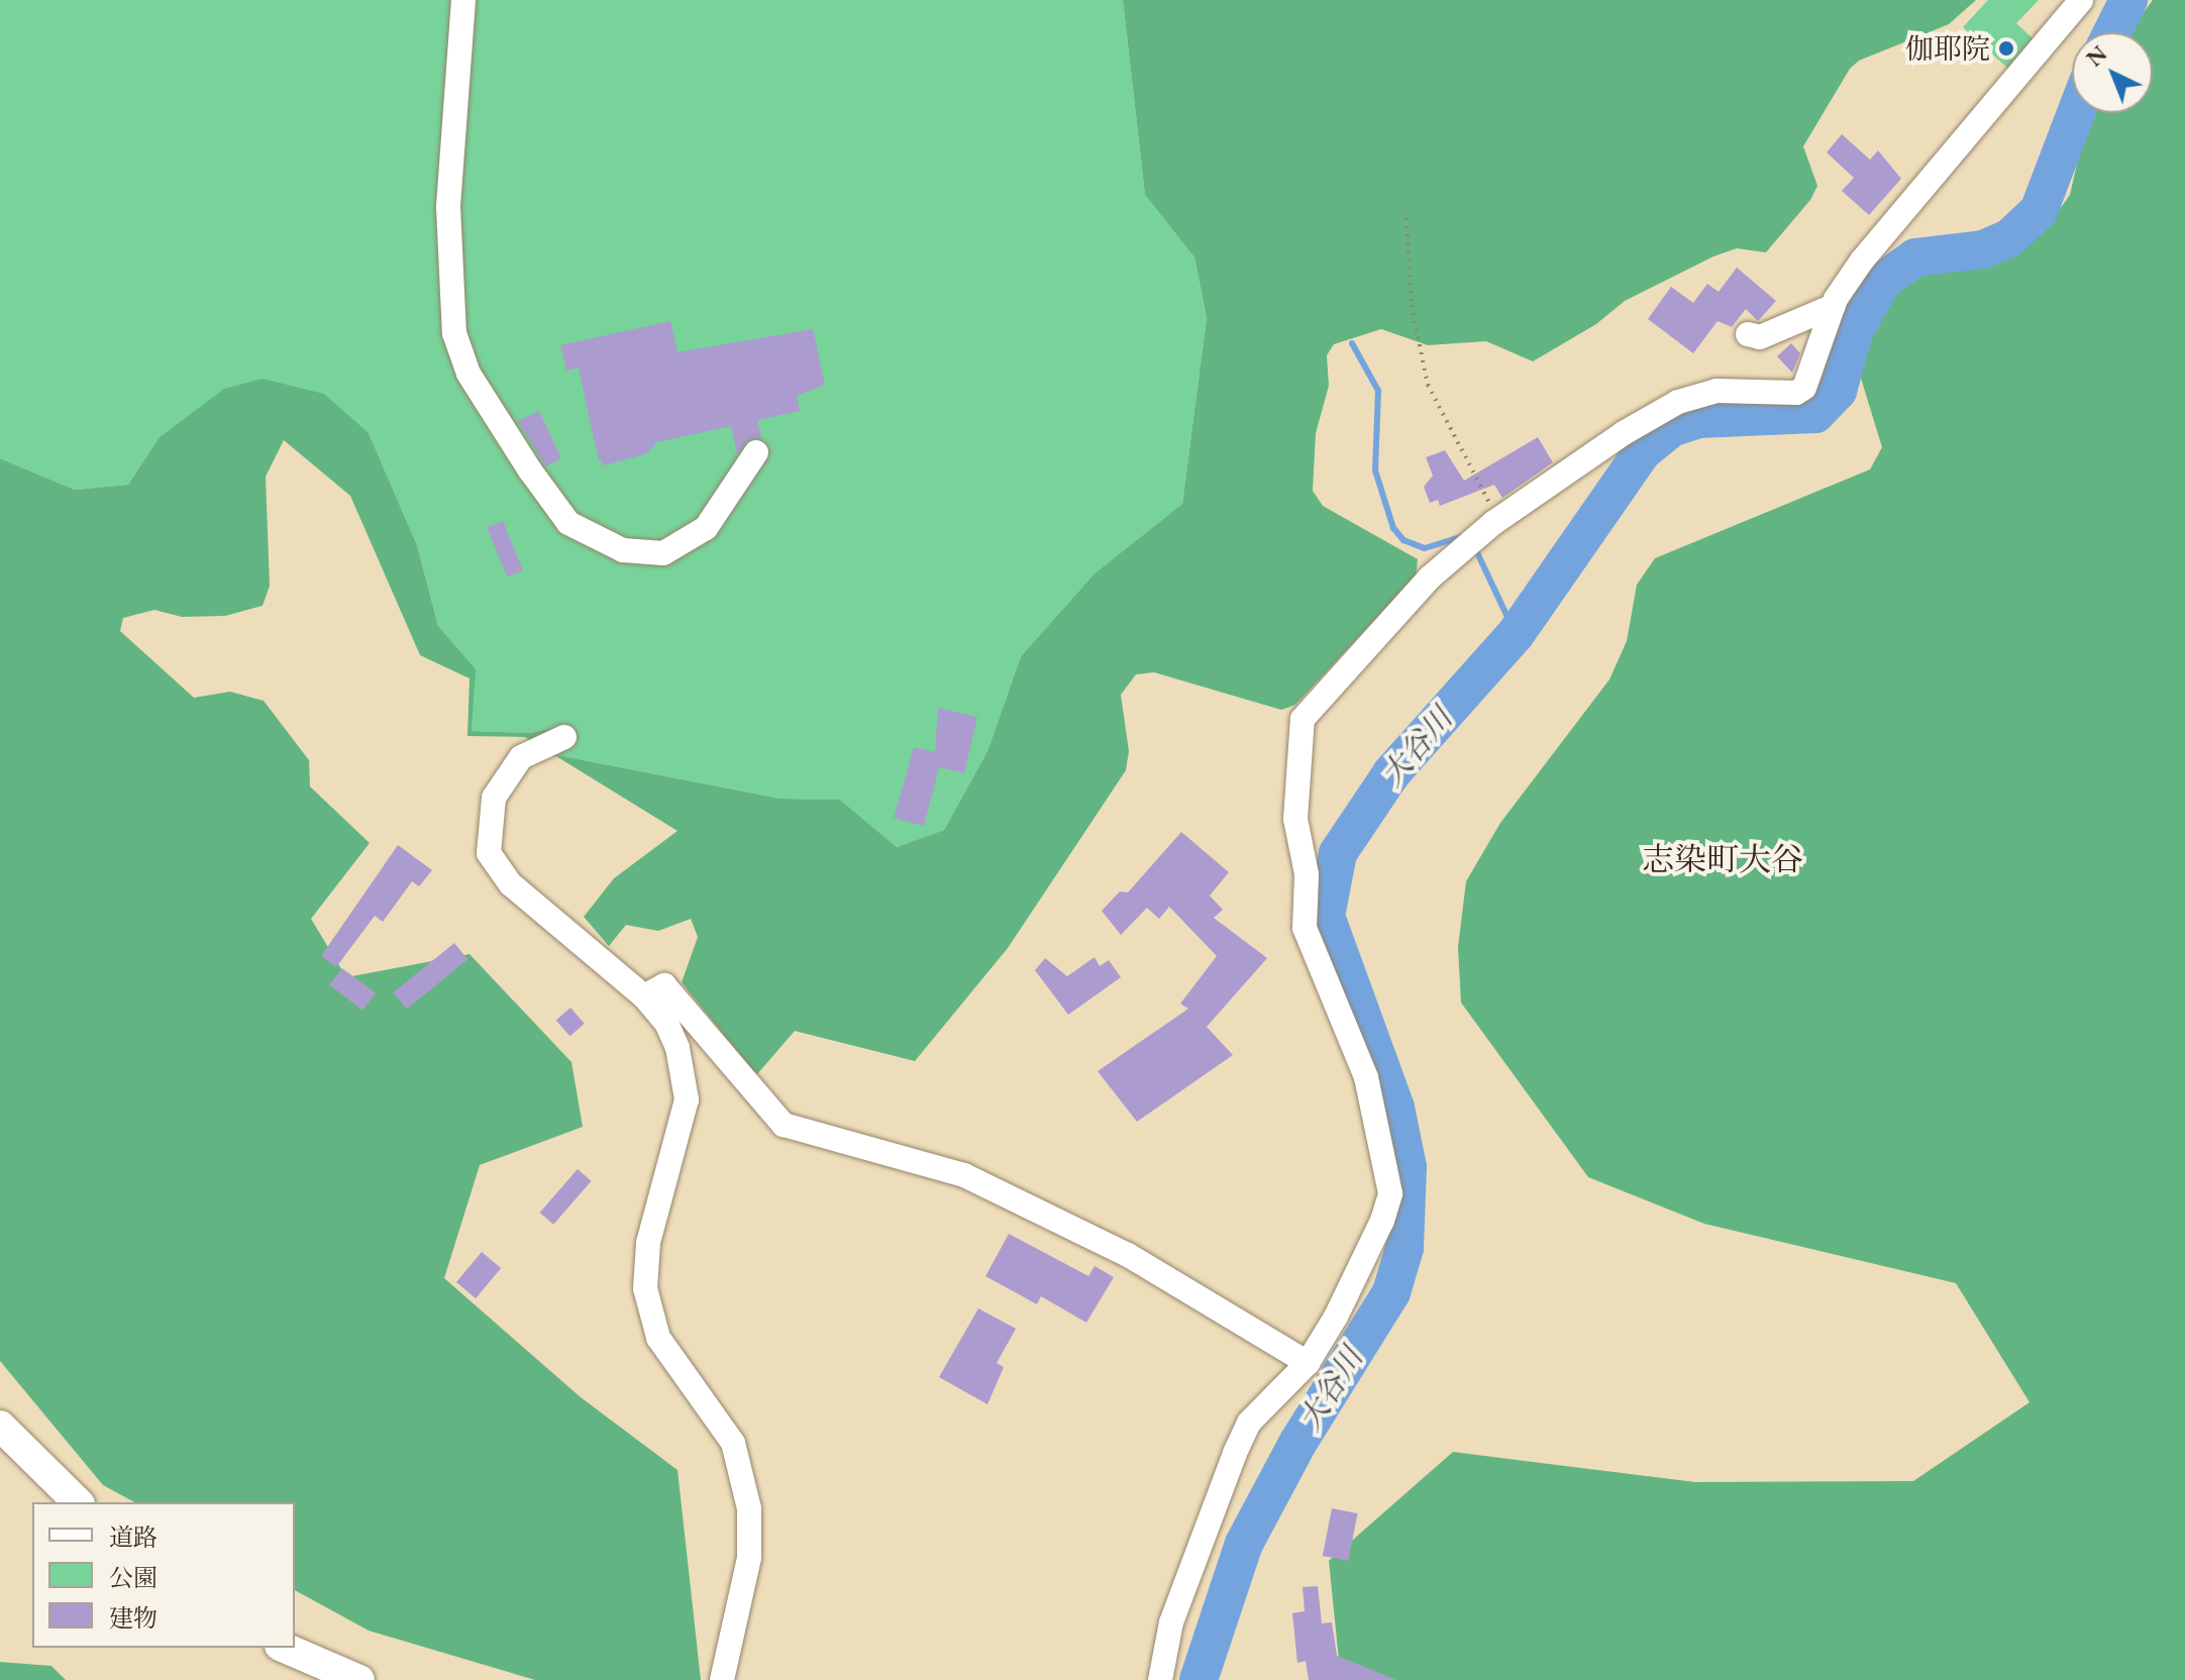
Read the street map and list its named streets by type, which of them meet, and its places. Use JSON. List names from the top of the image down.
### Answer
{
  "districts": ["志染町大谷"],
  "water": ["大谷川"],
  "places": ["伽耶院"],
  "legend": ["道路", "公園", "建物"],
  "north": "top left"
}
